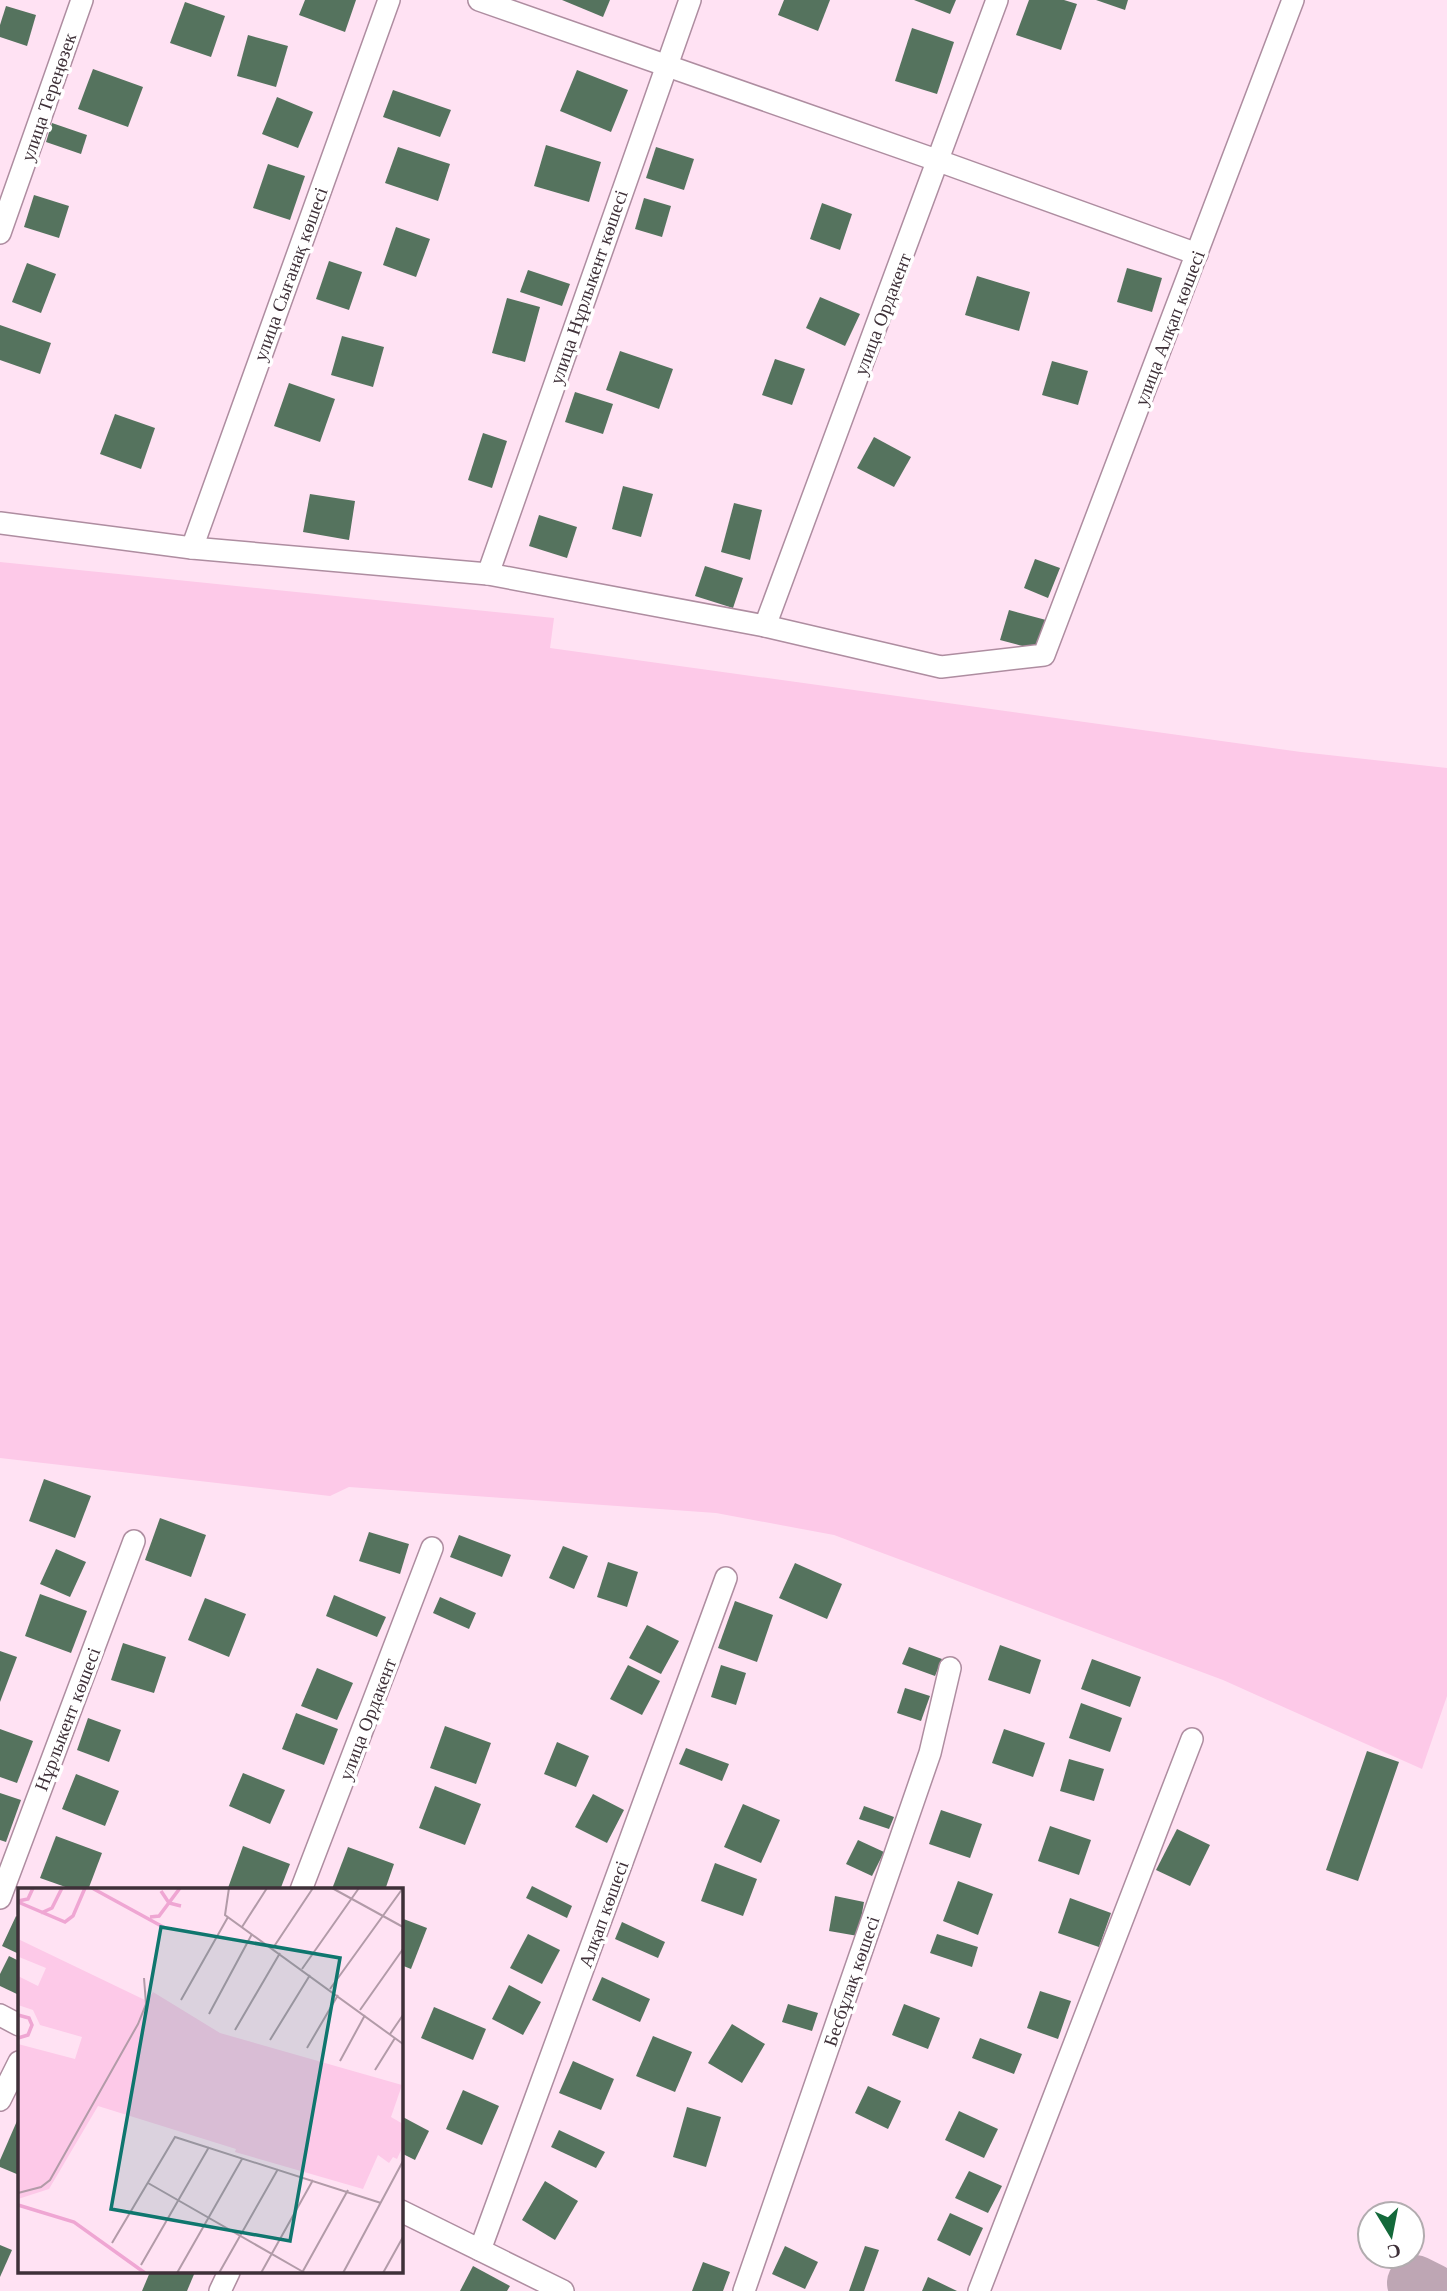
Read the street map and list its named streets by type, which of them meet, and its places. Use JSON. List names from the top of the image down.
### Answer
{
  "streets": {
    "street": [
      "улица Тереңөзек",
      "улица Сығанақ көшесі",
      "улица Нұрлыкент көшесі",
      "улица Ордакент",
      "улица Алқап көшесі",
      "Нұрлыкент көшесі",
      "Алқап көшесі",
      "Бесбұлақ көшесі"
    ]
  },
  "crossings": [
    ["улица Ордакент", "улица Алқап көшесі"]
  ],
  "north": "bottom"
}
